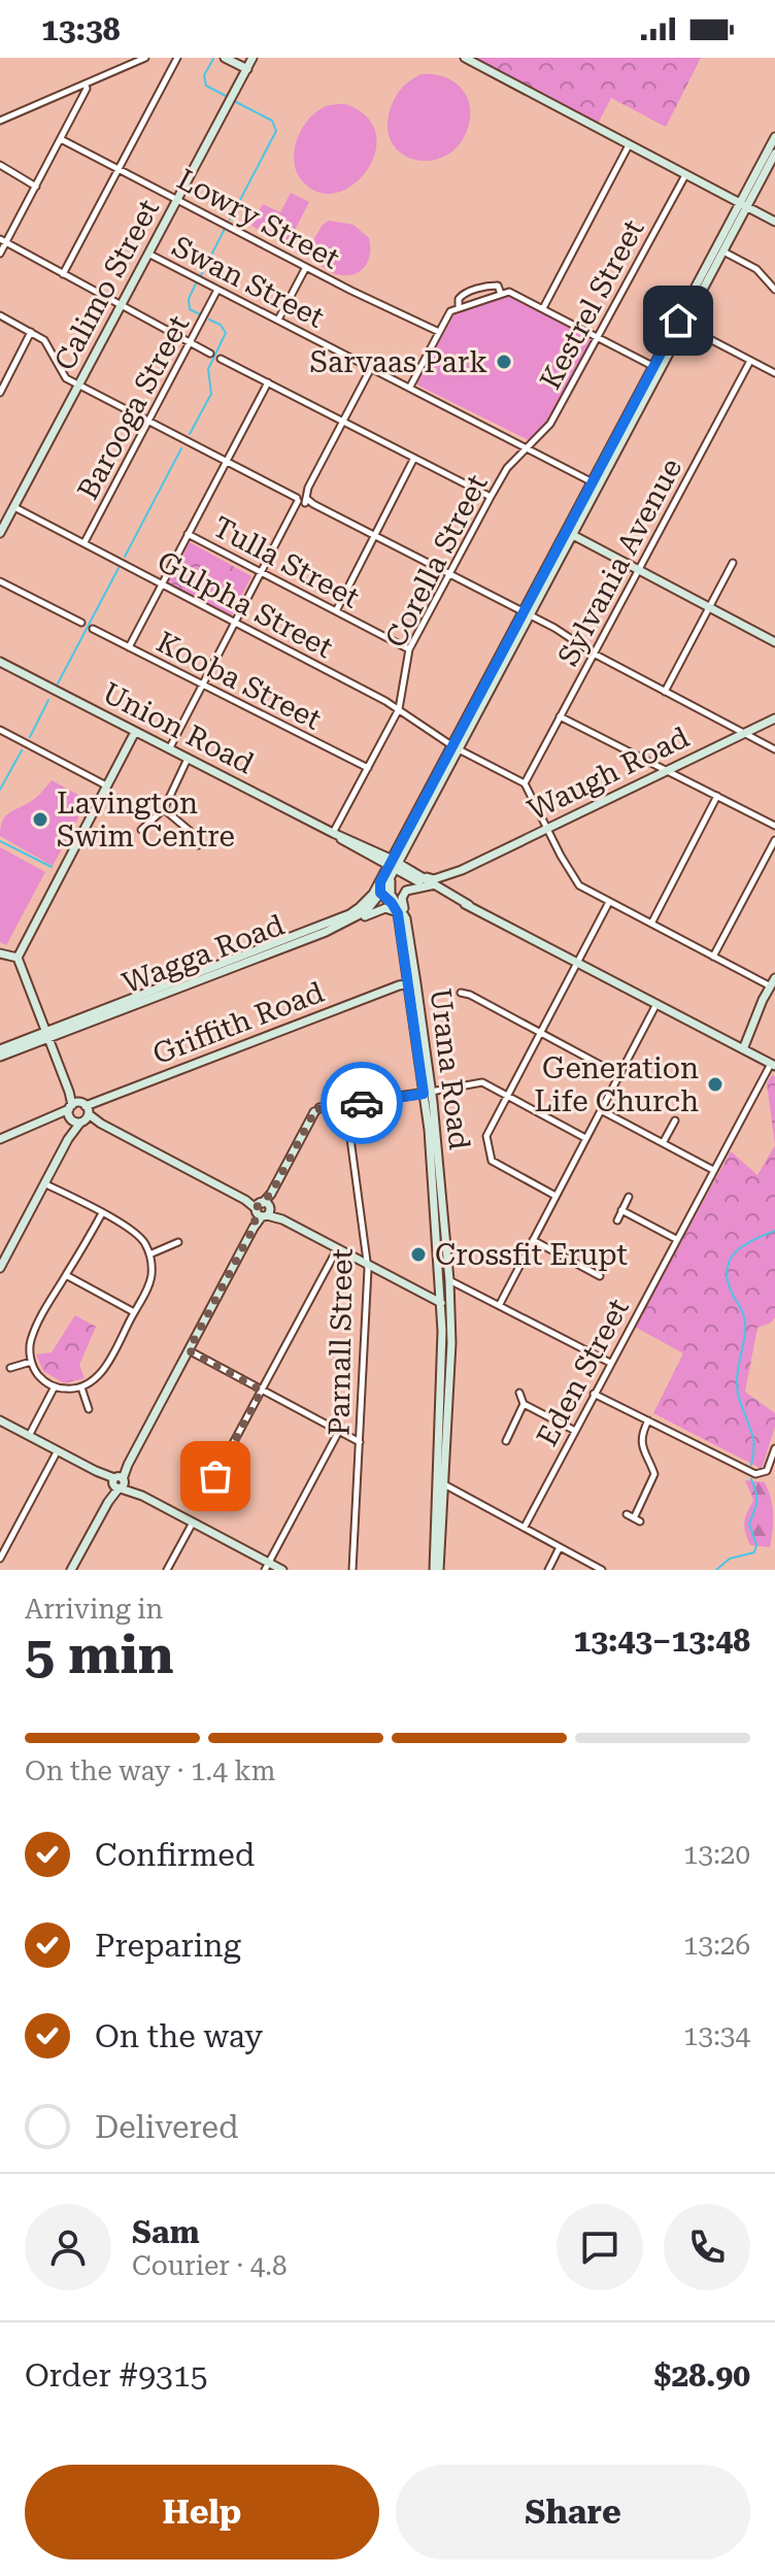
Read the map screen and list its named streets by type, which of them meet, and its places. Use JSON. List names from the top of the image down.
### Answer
{
  "streets": {
    "main road": [
      "Calimo Street",
      "Union Road",
      "Waugh Road",
      "Wagga Road",
      "Griffith Road",
      "Urana Road"
    ],
    "street": [
      "Lowry Street",
      "Swan Street",
      "Kestrel Street",
      "Barooga Street",
      "Corella Street",
      "Tulla Street",
      "Sylvania Avenue",
      "Gulpha Street",
      "Kooba Street",
      "Parnall Street",
      "Eden Street"
    ]
  },
  "crossings": [
    ["Lowry Street", "Calimo Street"],
    ["Swan Street", "Calimo Street"],
    ["Swan Street", "Kestrel Street"],
    ["Swan Street", "Barooga Street"],
    ["Swan Street", "Corella Street"],
    ["Calimo Street", "Gulpha Street"],
    ["Kestrel Street", "Corella Street"],
    ["Barooga Street", "Gulpha Street"],
    ["Corella Street", "Tulla Street"],
    ["Corella Street", "Gulpha Street"],
    ["Corella Street", "Kooba Street"],
    ["Corella Street", "Union Road"],
    ["Sylvania Avenue", "Gulpha Street"],
    ["Union Road", "Waugh Road"],
    ["Union Road", "Wagga Road"],
    ["Union Road", "Urana Road"],
    ["Union Road", "Eden Street"],
    ["Wagga Road", "Urana Road"],
    ["Griffith Road", "Urana Road"]
  ],
  "places": [
    "Sarvaas Park",
    "Lavington Swim Centre",
    "Generation Life Church",
    "Crossfit Erupt"
  ],
  "page": {
    "status": "13:38",
    "heading": ["5 min", "Arriving in", "13:43–13:48"],
    "panel": [
      "Sam",
      "Courier · 4.8",
      "Order #9315",
      "$28.90"
    ],
    "bar": "On the way · 1.4 km",
    "list": [
      ["Confirmed", "13:20"],
      ["Preparing", "13:26"],
      ["On the way", "13:34"],
      "Delivered"
    ],
    "buttons": ["Help", "Share"]
  }
}
